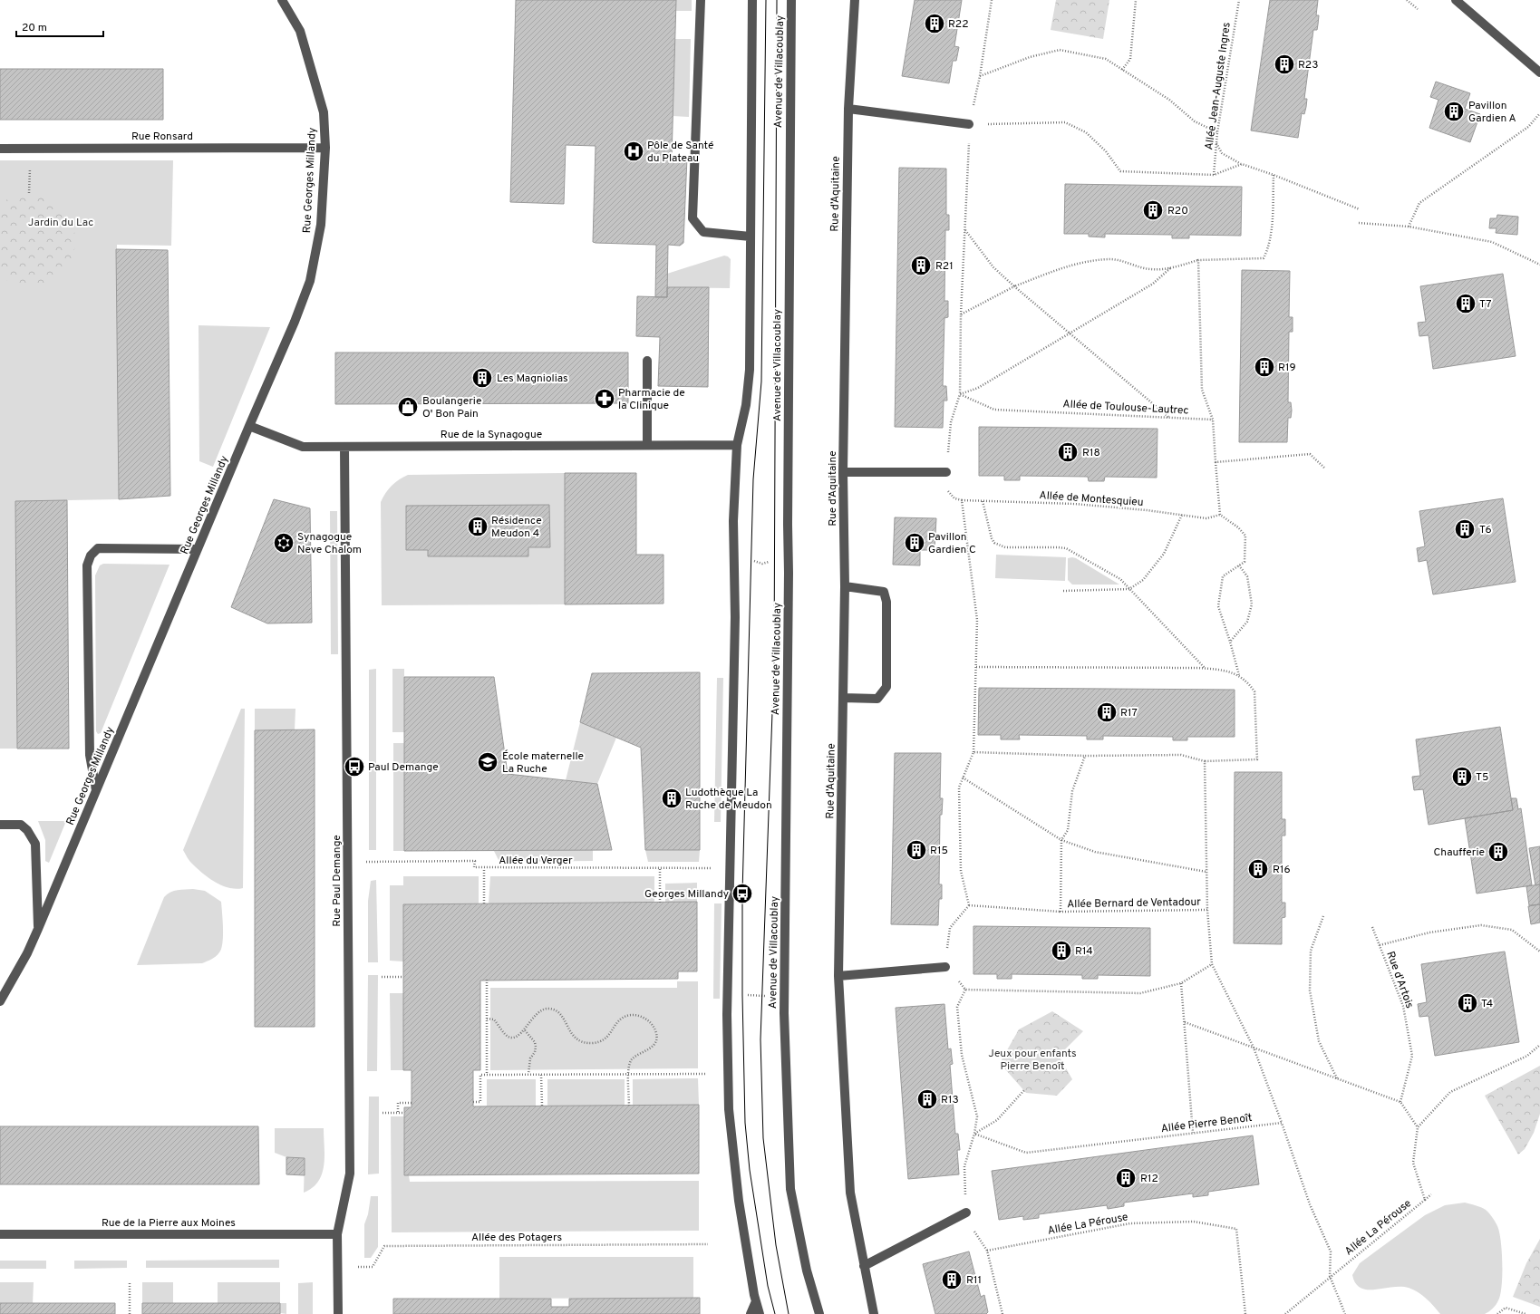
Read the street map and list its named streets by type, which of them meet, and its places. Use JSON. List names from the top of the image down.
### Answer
{
  "streets": {
    "street": [
      "Avenue de Villacoublay",
      "Rue Ronsard",
      "Rue Georges Millandy",
      "Rue d’Aquitaine",
      "Rue de la Synagogue",
      "Rue Paul Demange",
      "Rue de la Pierre aux Moines"
    ],
    "path": [
      "Allée Jean-Auguste Ingres",
      "Allée de Toulouse-Lautrec",
      "Allée de Montesquieu",
      "Allée du Verger",
      "Allée Bernard de Ventadour",
      "Rue d'Artois",
      "Allée Pierre Benoît",
      "Allée La Pérouse",
      "Allée des Potagers"
    ]
  },
  "crossings": [
    ["Rue Ronsard", "Rue Georges Millandy"],
    ["Rue Georges Millandy", "Rue de la Synagogue"],
    ["Rue de la Synagogue", "Rue Paul Demange"],
    ["Allée du Verger", "Rue Paul Demange"],
    ["Rue Paul Demange", "Rue de la Pierre aux Moines"],
    ["Rue Paul Demange", "Allée des Potagers"]
  ],
  "parks": ["Jardin du Lac", "Jeux pour enfants Pierre Benoît"],
  "places": {
    "building": [
      "R22",
      "R23",
      "Pavillon Gardien A",
      "R20",
      "R21",
      "T7",
      "R19",
      "Les Magniolias",
      "R18",
      "Résidence Meudon 4",
      "T6",
      "Pavillon Gardien C",
      "R17",
      "T5",
      "Ludothèque La Ruche de Meudon",
      "R15",
      "Chaufferie",
      "R16",
      "R14",
      "T4",
      "R13",
      "R12",
      "R11"
    ],
    "hospital": ["Pôle de Santé du Plateau"],
    "pharmacy": ["Pharmacie de la Clinique"],
    "shop": ["Boulangerie O' Bon Pain"],
    "synagogue": ["Synagogue Neve Chalom"],
    "school or university": ["École maternelle La Ruche"],
    "bus stop": ["Paul Demange", "Georges Millandy"]
  },
  "scale_bar": "20 m"
}
